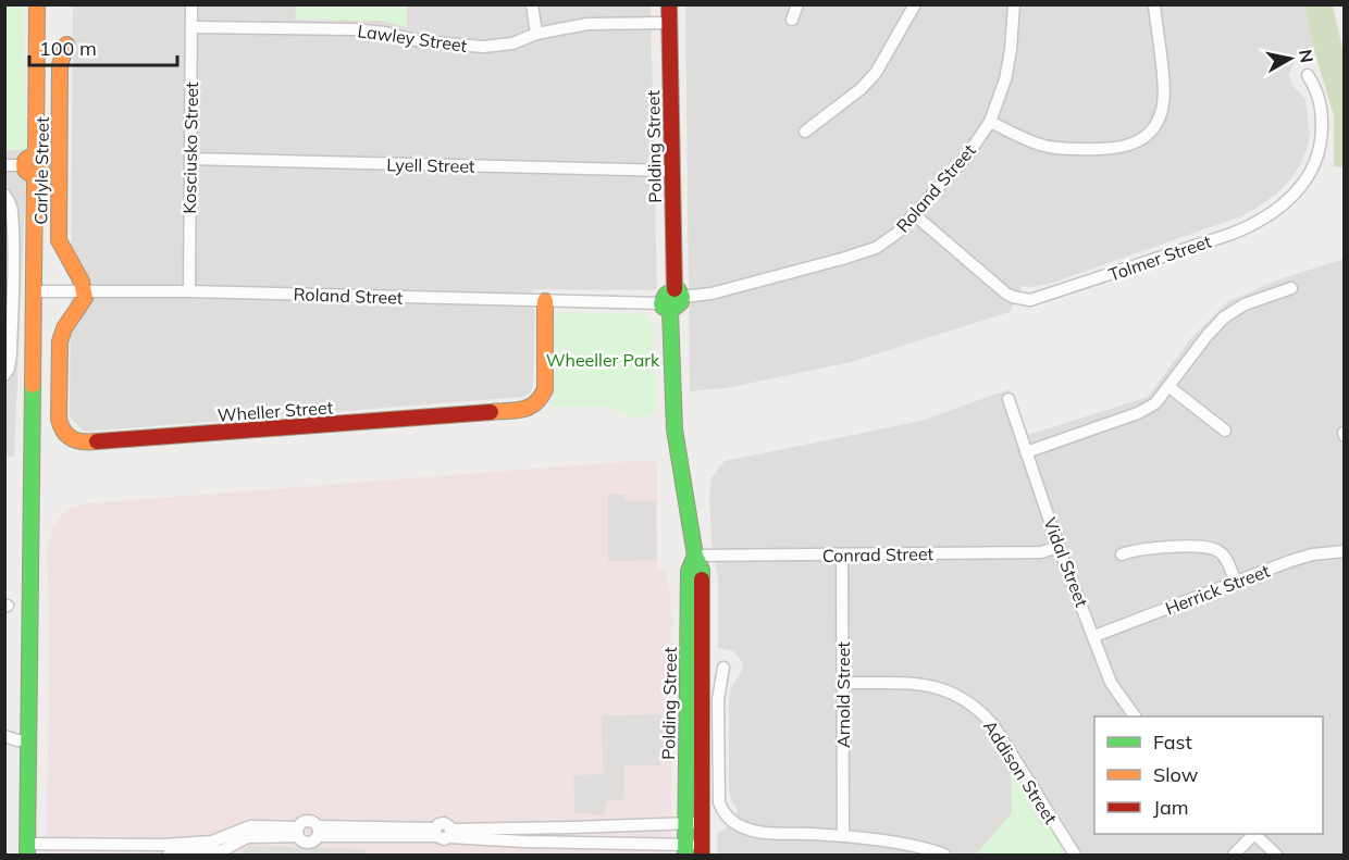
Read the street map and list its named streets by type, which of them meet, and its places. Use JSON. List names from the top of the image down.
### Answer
{
  "streets": {
    "main road": ["Polding Street", "Carlyle Street", "Wheller Street"],
    "street": [
      "Lawley Street",
      "Kosciusko Street",
      "Lyell Street",
      "Roland Street",
      "Tolmer Street",
      "Conrad Street",
      "Vidal Street",
      "Herrick Street",
      "Arnold Street",
      "Addison Street"
    ]
  },
  "crossings": [
    ["Lawley Street", "Polding Street"],
    ["Lawley Street", "Kosciusko Street"],
    ["Polding Street", "Lyell Street"],
    ["Polding Street", "Roland Street"],
    ["Polding Street", "Conrad Street"],
    ["Kosciusko Street", "Lyell Street"],
    ["Kosciusko Street", "Roland Street"],
    ["Carlyle Street", "Roland Street"],
    ["Carlyle Street", "Wheller Street"],
    ["Roland Street", "Tolmer Street"],
    ["Roland Street", "Wheller Street"],
    ["Conrad Street", "Vidal Street"],
    ["Conrad Street", "Arnold Street"],
    ["Vidal Street", "Herrick Street"],
    ["Arnold Street", "Addison Street"]
  ],
  "parks": ["Wheeller Park"],
  "legend": ["Fast", "Slow", "Jam"],
  "scale_bar": "100 m",
  "north": "right"
}
